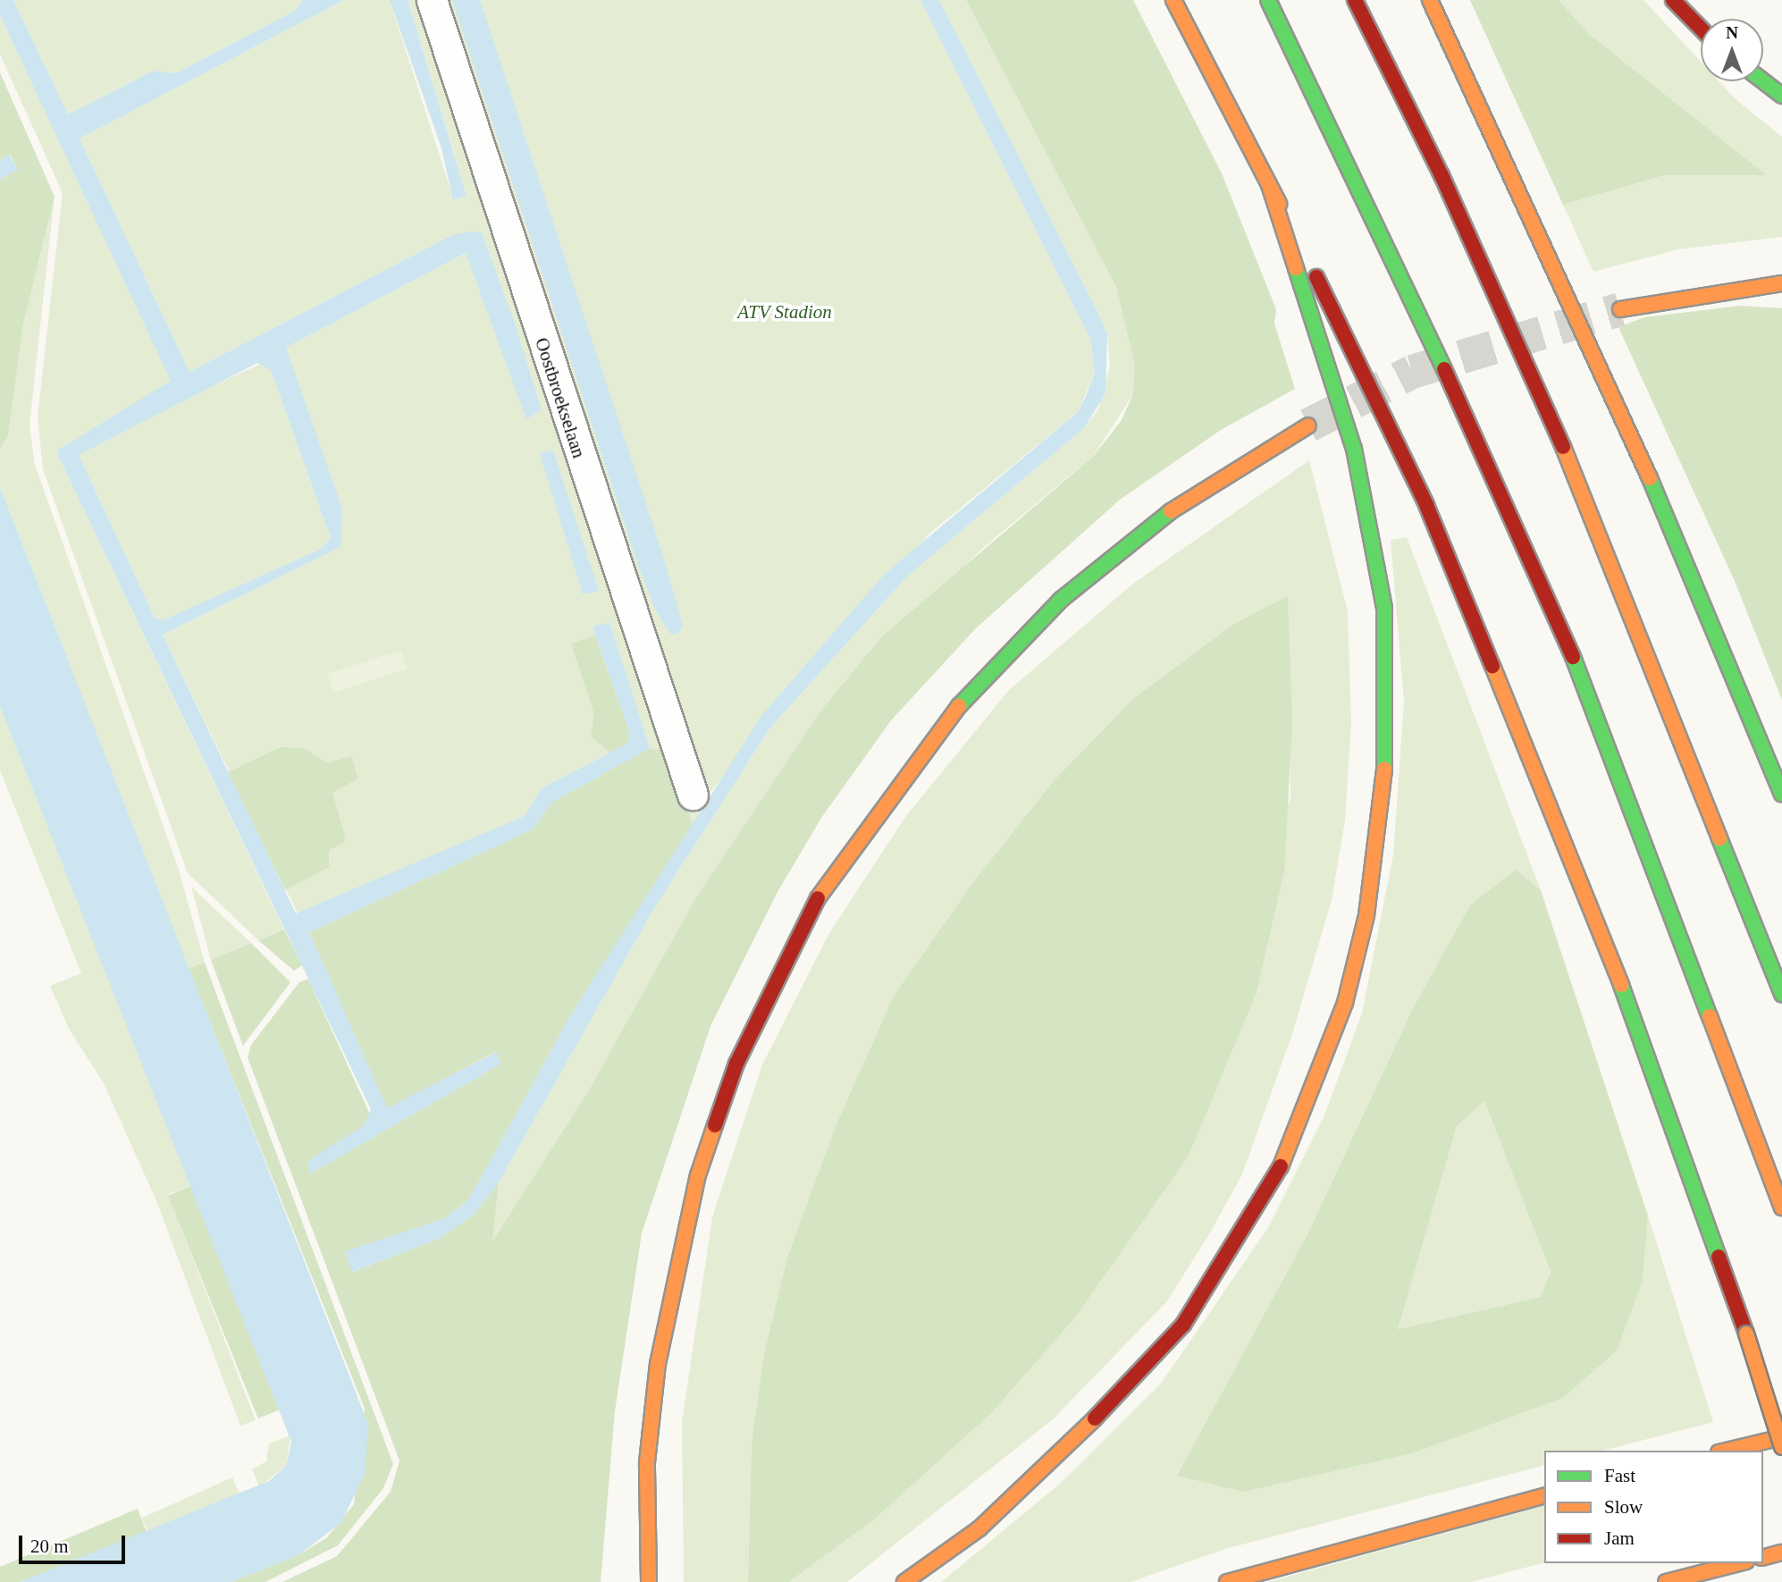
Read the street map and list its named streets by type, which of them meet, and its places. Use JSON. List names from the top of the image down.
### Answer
{
  "streets": {
    "street": ["Oostbroekselaan"]
  },
  "parks": ["ATV Stadion"],
  "legend": ["Fast", "Slow", "Jam"],
  "scale_bar": "20 m",
  "north": "top"
}
